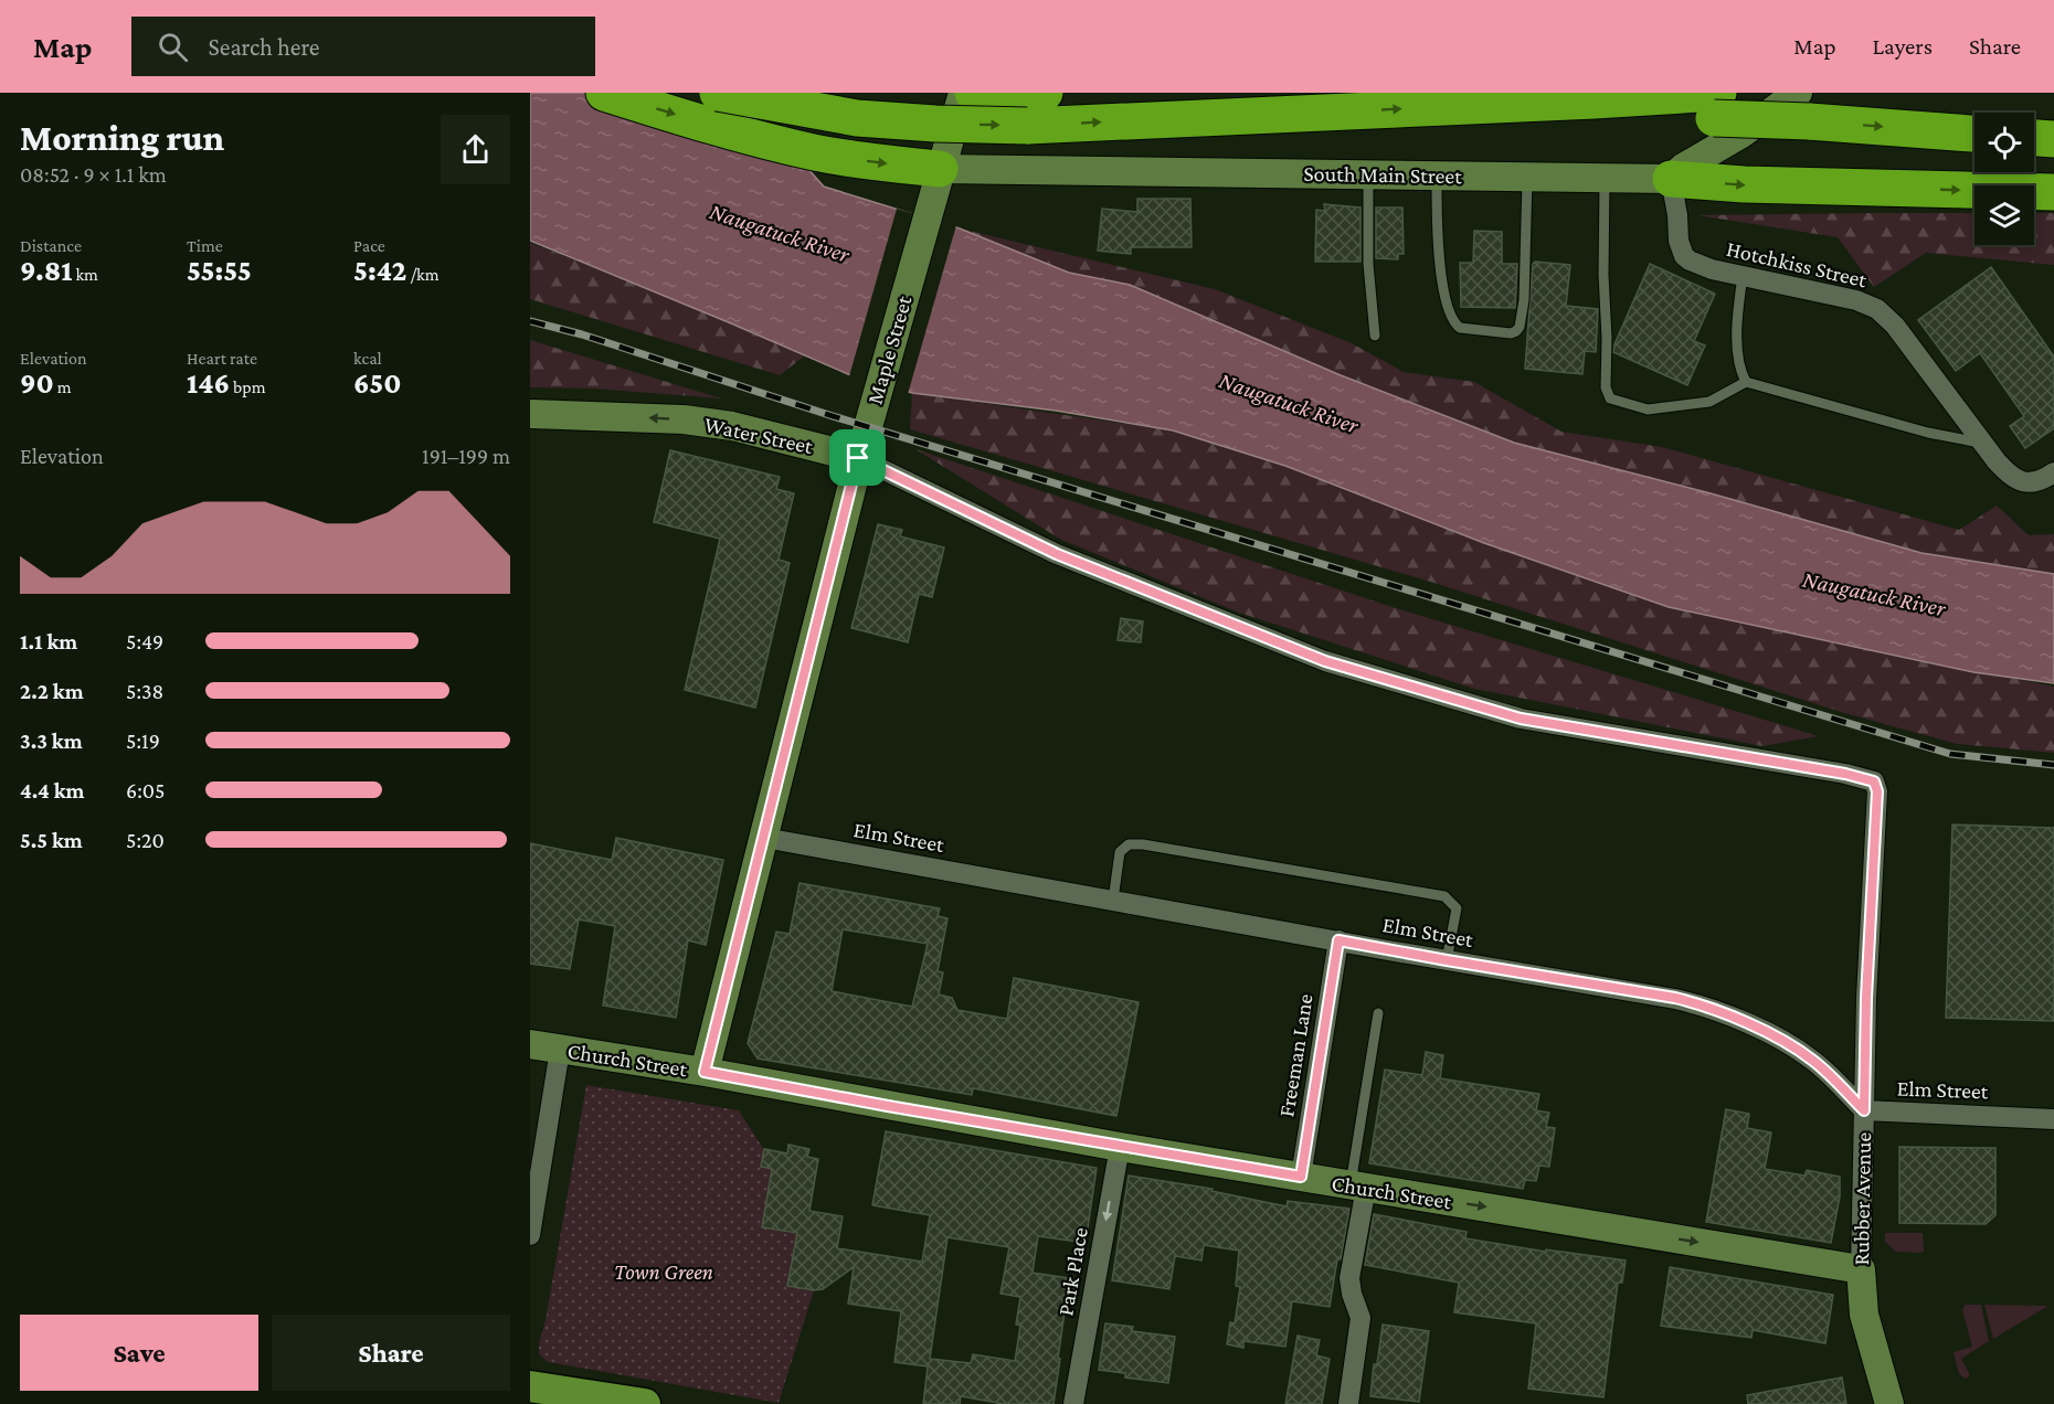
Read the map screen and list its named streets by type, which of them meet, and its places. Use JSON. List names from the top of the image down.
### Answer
{
  "streets": {
    "street": [
      "South Main Street",
      "Hotchkiss Street",
      "Maple Street",
      "Water Street",
      "Elm Street",
      "Freeman Lane",
      "Church Street",
      "Rubber Avenue",
      "Park Place"
    ]
  },
  "crossings": [
    ["South Main Street", "Hotchkiss Street"],
    ["South Main Street", "Maple Street"],
    ["Maple Street", "Water Street"],
    ["Maple Street", "Elm Street"],
    ["Maple Street", "Church Street"],
    ["Water Street", "Rubber Avenue"],
    ["Elm Street", "Freeman Lane"],
    ["Elm Street", "Rubber Avenue"],
    ["Freeman Lane", "Church Street"],
    ["Church Street", "Rubber Avenue"],
    ["Church Street", "Park Place"]
  ],
  "one_way": ["Church Street", "Park Place"],
  "water": ["Naugatuck River"],
  "parks": ["Town Green"],
  "page": {
    "header": "Map",
    "search": "Search here",
    "nav": ["Map", "Layers", "Share"],
    "heading": ["Morning run", "08:52 · 9 × 1.1 km"],
    "stats": [
      ["Distance", "9.81 km"],
      ["Time", "55:55"],
      ["Pace", "5:42 /km"],
      ["Elevation", "90 m"],
      ["Heart rate", "146 bpm"],
      ["kcal", "650"]
    ],
    "chart": ["Elevation", "191–199 m"],
    "list": [
      {
        "name": "1.1 km",
        "note": "5:49"
      },
      {
        "name": "2.2 km",
        "note": "5:38"
      },
      {
        "name": "3.3 km",
        "note": "5:19"
      },
      {
        "name": "4.4 km",
        "note": "6:05"
      },
      {
        "name": "5.5 km",
        "note": "5:20"
      }
    ],
    "buttons": ["Save", "Share"]
  }
}
